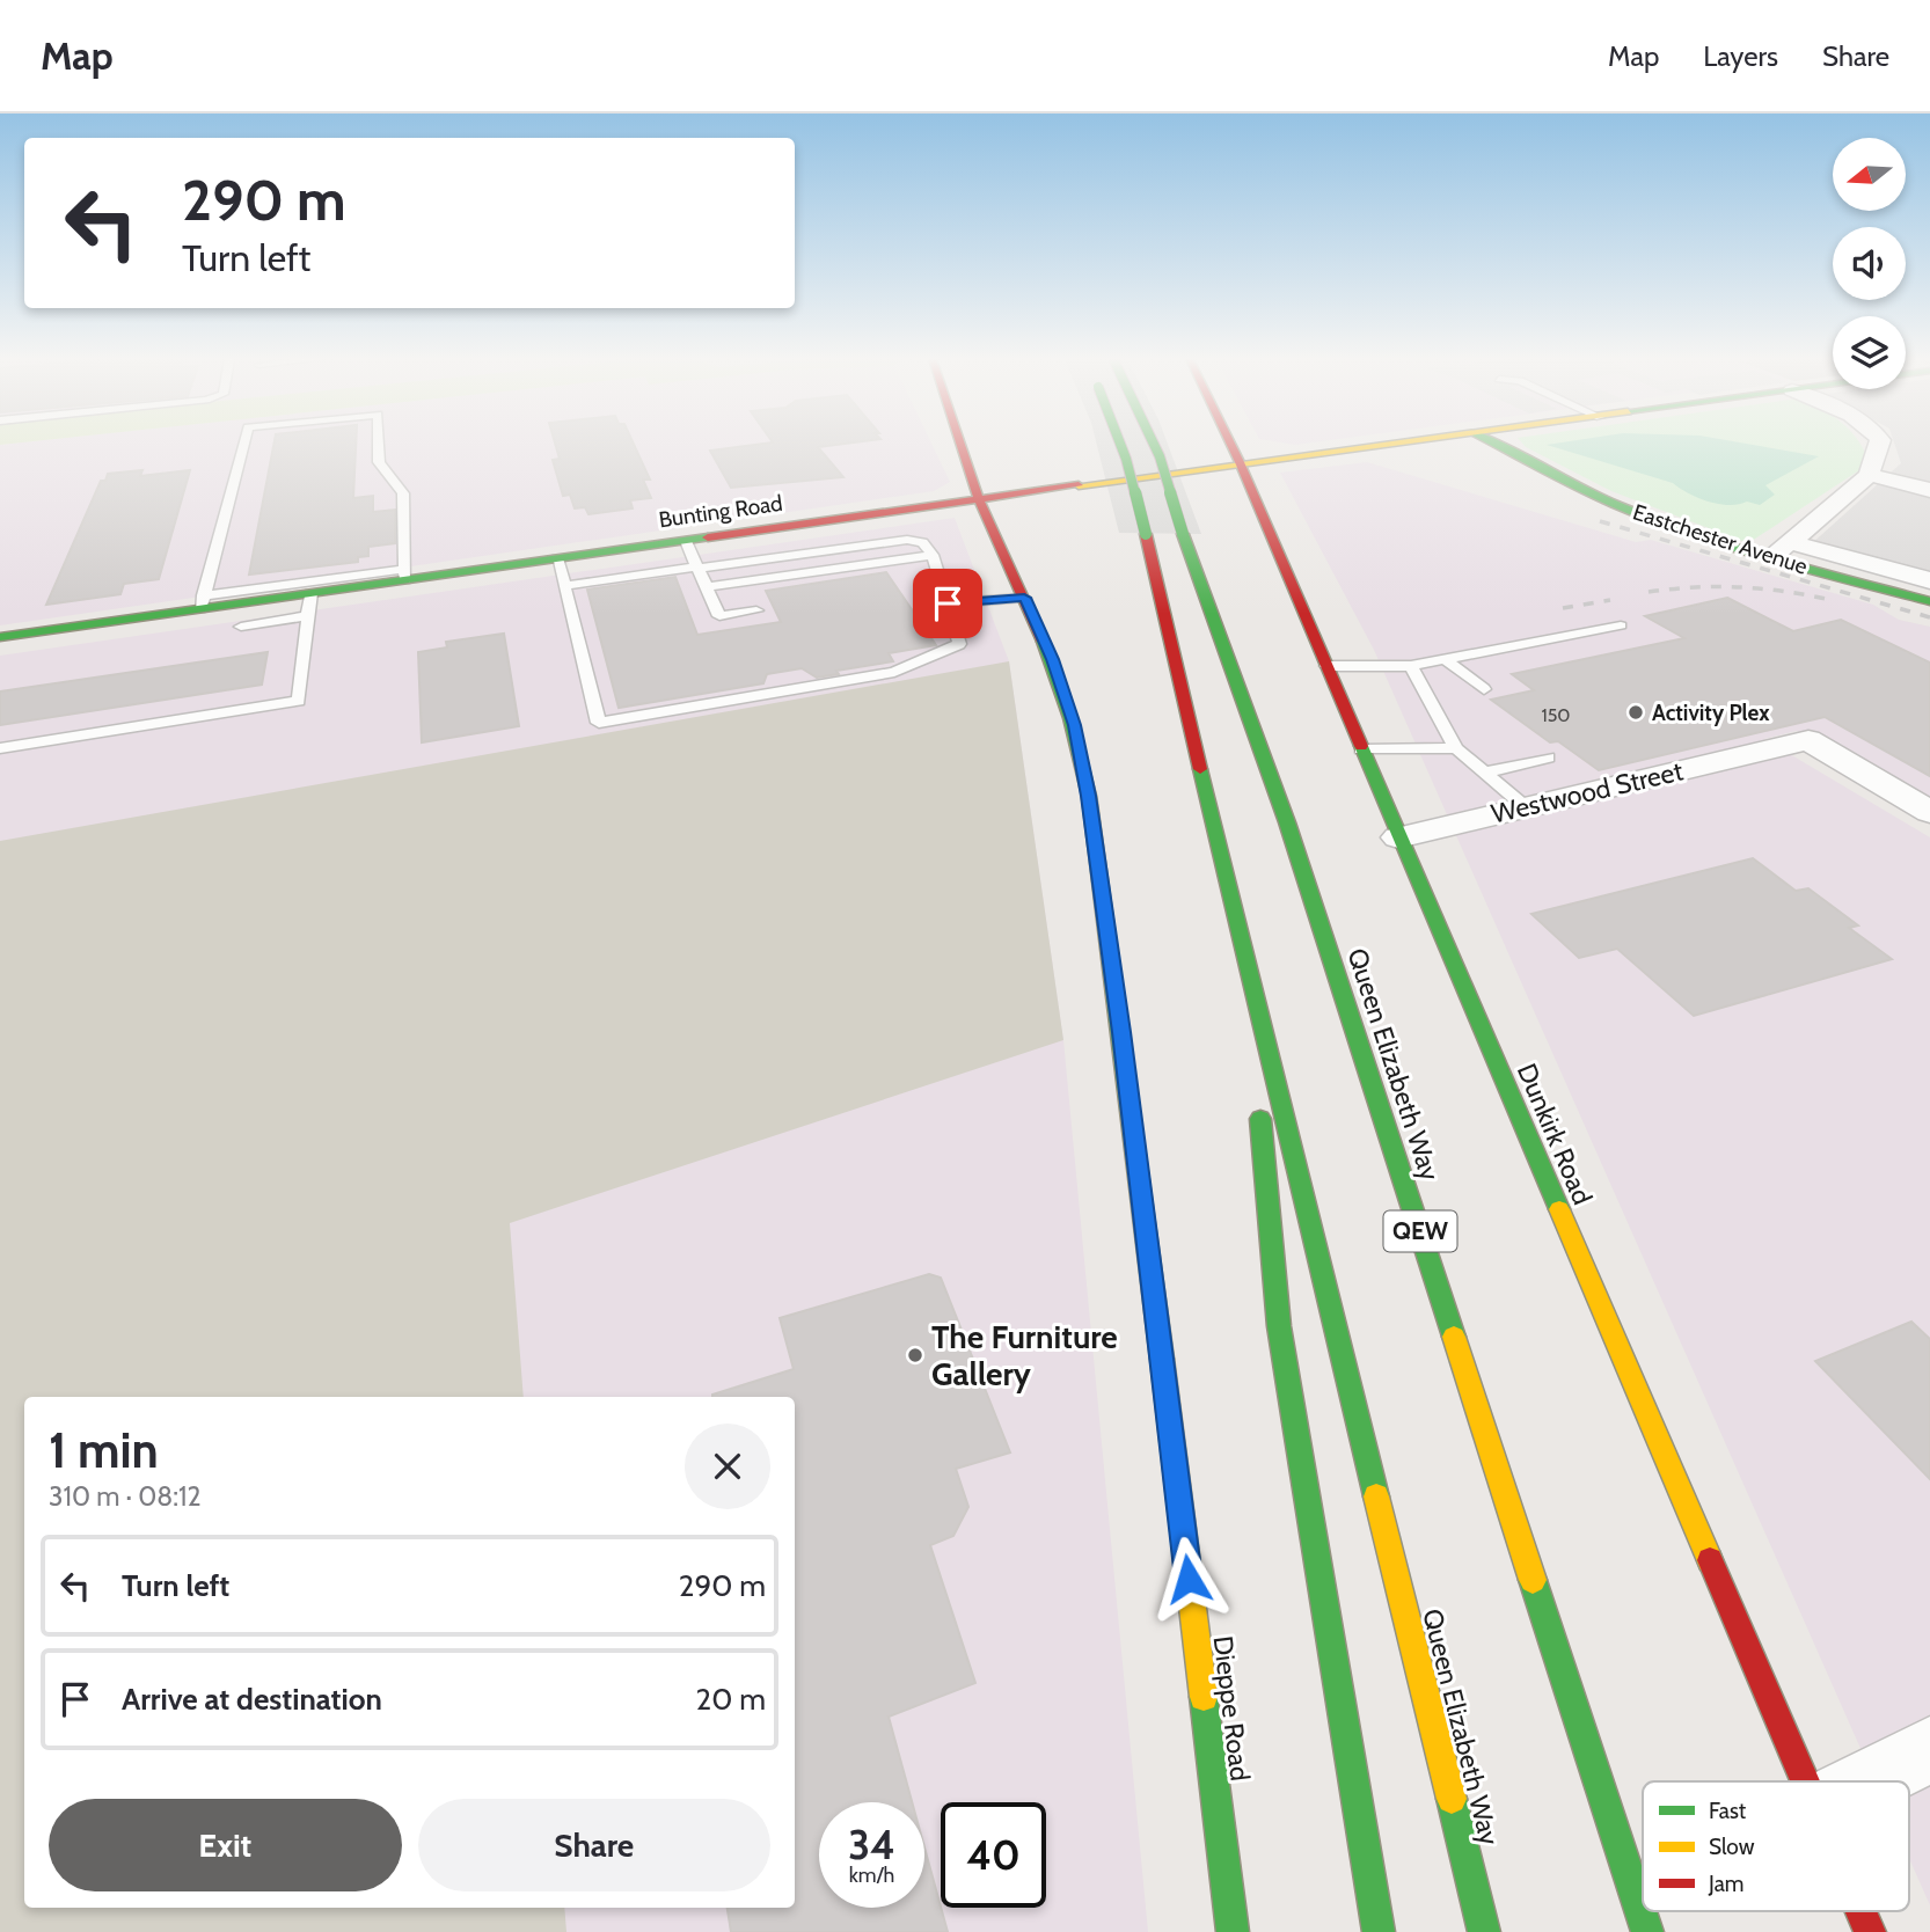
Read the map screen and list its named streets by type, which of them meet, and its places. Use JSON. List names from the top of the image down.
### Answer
{
  "streets": {
    "main road": [
      "Bunting Road",
      "Eastchester Avenue",
      "Queen Elizabeth Way",
      "Dunkirk Road",
      "QEW",
      "Dieppe Road"
    ],
    "street": ["Westwood Street"]
  },
  "crossings": [
    ["Bunting Road", "Dunkirk Road"],
    ["Bunting Road", "Dieppe Road"],
    ["Westwood Street", "Dunkirk Road"]
  ],
  "places": ["Activity Plex", "The Furniture Gallery"],
  "house_numbers": ["150"],
  "legend": ["Fast", "Slow", "Jam"],
  "north": "left",
  "page": {
    "header": "Map",
    "nav": ["Map", "Layers", "Share"],
    "turn": ["290 m", "Turn left"],
    "heading": ["1 min", "310 m · 08:12"],
    "list": [
      {
        "name": "Turn left",
        "value": "290 m"
      },
      {
        "name": "Arrive at destination",
        "value": "20 m"
      }
    ],
    "buttons": ["Exit", "Share"],
    "speed": "34 km/h",
    "limit": "40"
  }
}
